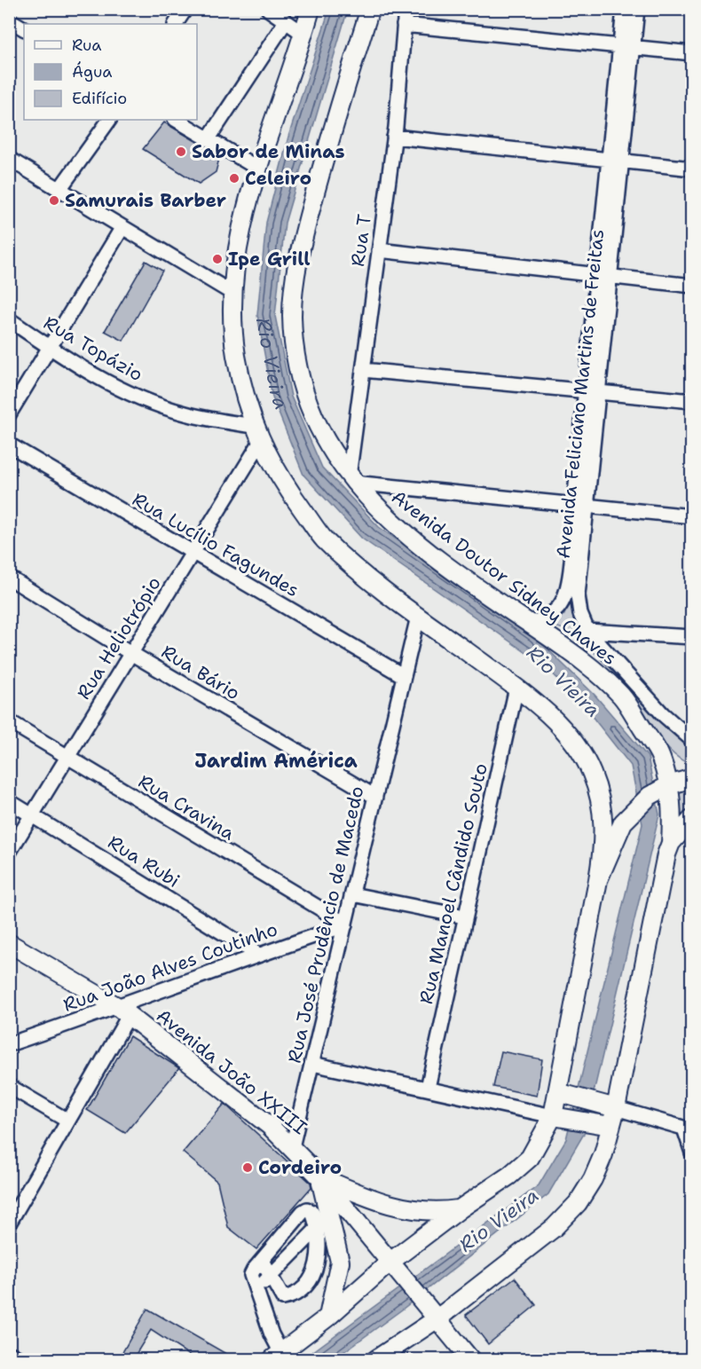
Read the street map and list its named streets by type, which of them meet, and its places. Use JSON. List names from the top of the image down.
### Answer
{
  "streets": {
    "main road": ["Avenida Doutor Sidney Chaves", "Avenida João XXIII"],
    "street": [
      "Rua T",
      "Rua Topázio",
      "Avenida Feliciano Martins de Freitas",
      "Rua Lucílio Fagundes",
      "Rua Heliotrópio",
      "Rua Bário",
      "Rua Cravina",
      "Rua Rubi",
      "Rua Manoel Cândido Souto",
      "Rua José Prudêncio de Macedo",
      "Rua João Alves Coutinho"
    ]
  },
  "crossings": [
    ["Rua T", "Avenida Doutor Sidney Chaves"],
    ["Avenida Feliciano Martins de Freitas", "Avenida Doutor Sidney Chaves"],
    ["Rua Lucílio Fagundes", "Rua Heliotrópio"],
    ["Rua Lucílio Fagundes", "Rua José Prudêncio de Macedo"],
    ["Avenida Doutor Sidney Chaves", "Avenida João XXIII"],
    ["Rua Heliotrópio", "Rua Bário"],
    ["Rua Heliotrópio", "Rua Cravina"],
    ["Rua Heliotrópio", "Rua Rubi"],
    ["Rua Bário", "Rua José Prudêncio de Macedo"],
    ["Rua Cravina", "Rua José Prudêncio de Macedo"],
    ["Rua Cravina", "Rua João Alves Coutinho"],
    ["Rua Rubi", "Rua João Alves Coutinho"],
    ["Rua José Prudêncio de Macedo", "Rua João Alves Coutinho"],
    ["Rua José Prudêncio de Macedo", "Avenida João XXIII"],
    ["Rua João Alves Coutinho", "Avenida João XXIII"]
  ],
  "districts": ["Jardim América"],
  "water": ["Rio Vieira"],
  "places": [
    "Sabor de Minas",
    "Celeiro",
    "Samurais Barber",
    "Ipe Grill",
    "Cordeiro"
  ],
  "legend": ["Rua", "Água", "Edifício"]
}
